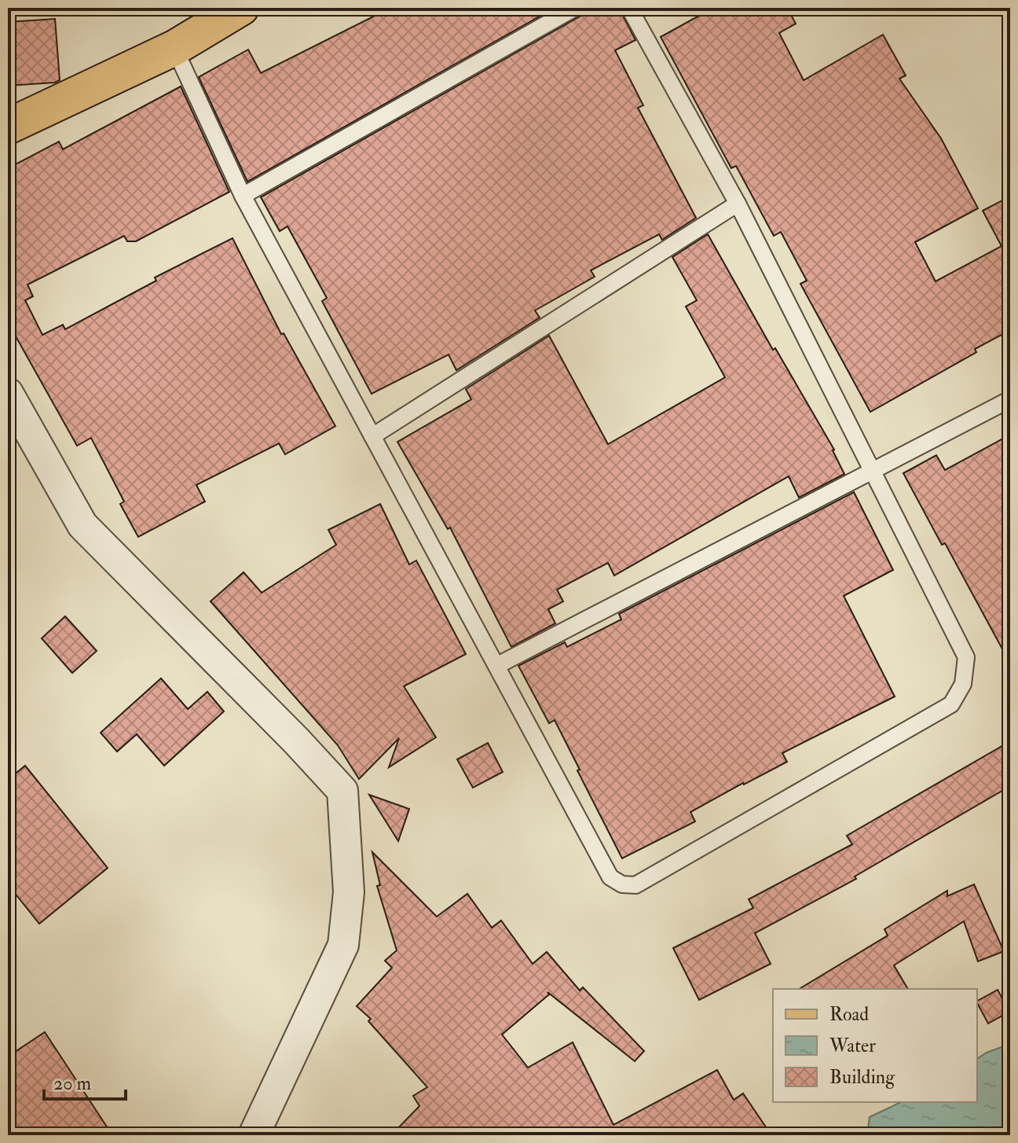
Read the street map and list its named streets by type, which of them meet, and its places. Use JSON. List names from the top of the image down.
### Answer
{
  "legend": ["Road", "Water", "Building"],
  "scale_bar": "20 m"
}
